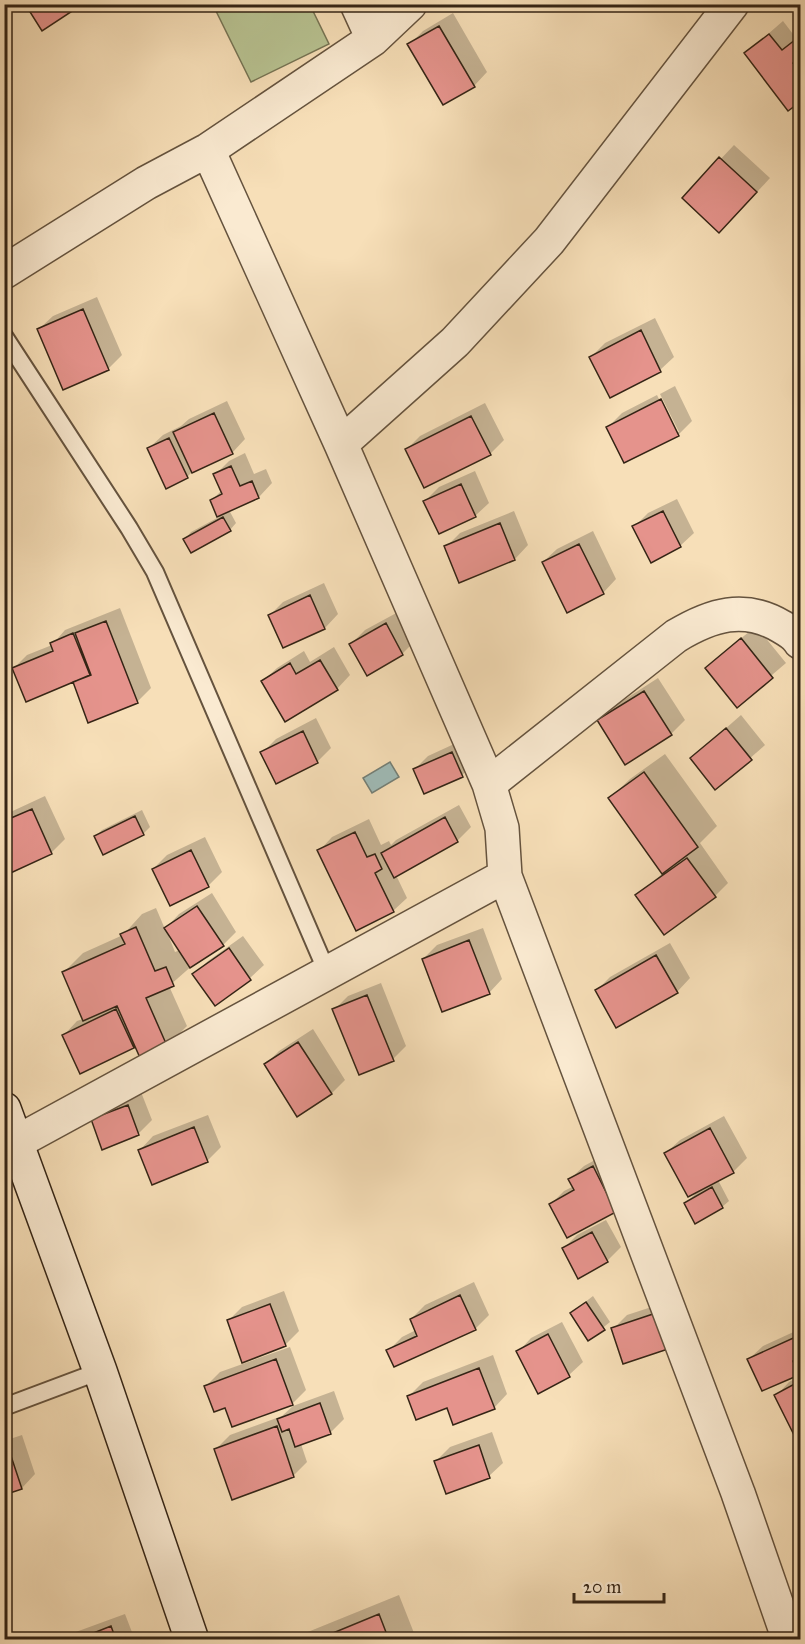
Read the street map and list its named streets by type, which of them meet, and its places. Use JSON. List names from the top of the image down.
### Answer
{
  "scale_bar": "20 m"
}
